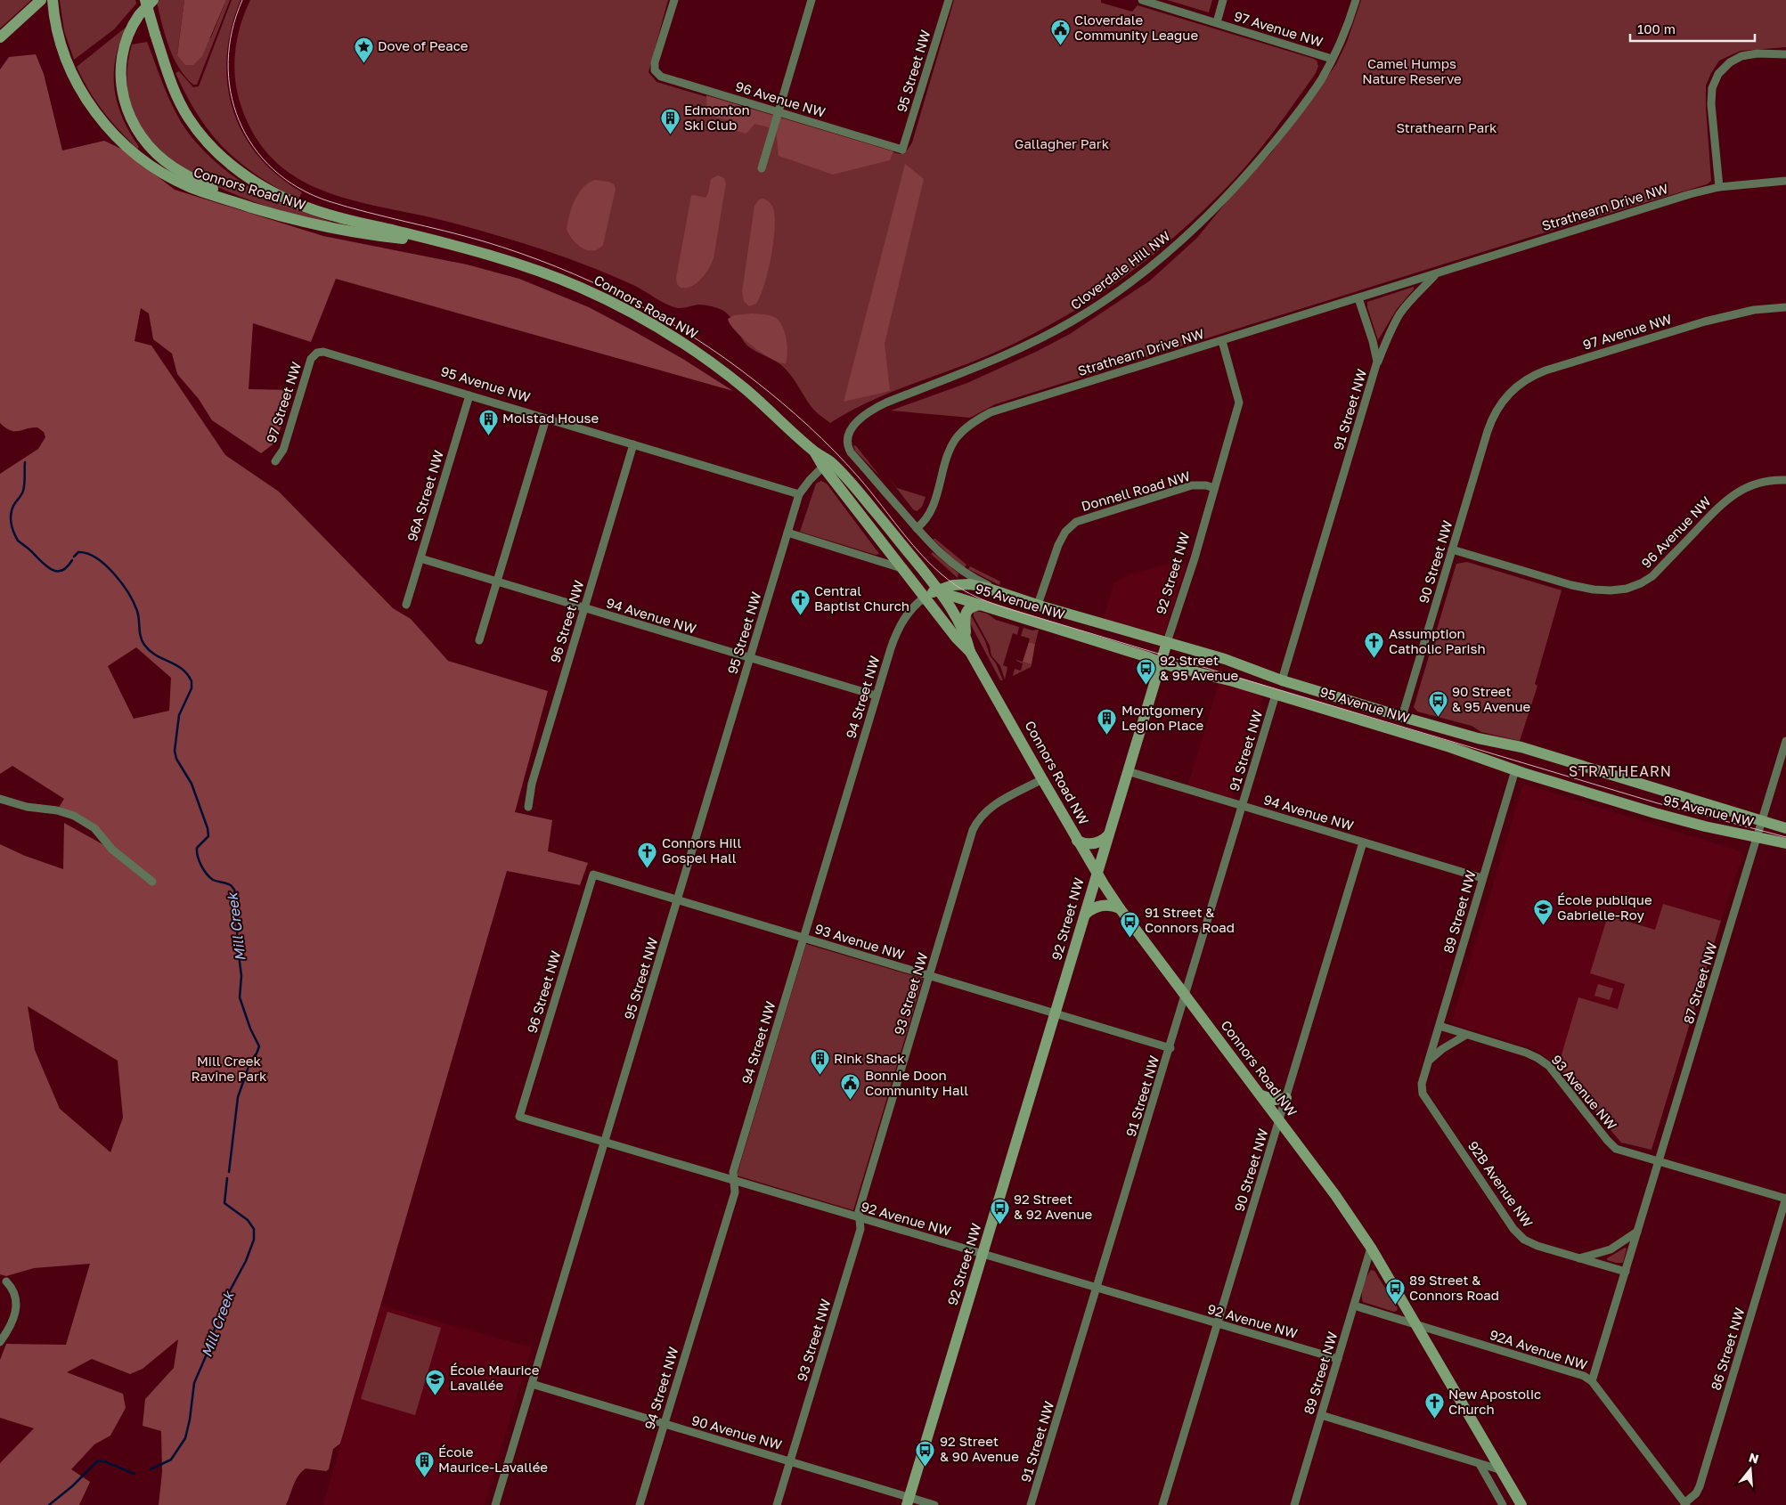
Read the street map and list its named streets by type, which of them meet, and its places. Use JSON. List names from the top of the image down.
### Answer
{
  "streets": {
    "main road": ["Connors Road NW", "95 Avenue NW", "92 Street NW"],
    "street": [
      "97 Avenue NW",
      "95 Street NW",
      "96 Avenue NW",
      "Strathearn Drive NW",
      "Cloverdale Hill NW",
      "97 Street NW",
      "91 Street NW",
      "Donnell Road NW",
      "96A Street NW",
      "90 Street NW",
      "94 Avenue NW",
      "96 Street NW",
      "94 Street NW",
      "89 Street NW",
      "93 Avenue NW",
      "87 Street NW",
      "93 Street NW",
      "92B Avenue NW",
      "92 Avenue NW",
      "86 Street NW",
      "92A Avenue NW",
      "90 Avenue NW"
    ]
  },
  "crossings": [
    ["97 Avenue NW", "Cloverdale Hill NW"],
    ["97 Avenue NW", "90 Street NW"],
    ["95 Street NW", "96 Avenue NW"],
    ["95 Street NW", "Connors Road NW"],
    ["95 Street NW", "95 Avenue NW"],
    ["95 Street NW", "94 Avenue NW"],
    ["95 Street NW", "93 Avenue NW"],
    ["95 Street NW", "92 Avenue NW"],
    ["95 Street NW", "90 Avenue NW"],
    ["96 Avenue NW", "90 Street NW"],
    ["Connors Road NW", "95 Avenue NW"],
    ["Connors Road NW", "91 Street NW"],
    ["Connors Road NW", "90 Street NW"],
    ["Connors Road NW", "92 Street NW"],
    ["Connors Road NW", "94 Street NW"],
    ["Connors Road NW", "89 Street NW"],
    ["Connors Road NW", "93 Street NW"],
    ["Connors Road NW", "92A Avenue NW"],
    ["Strathearn Drive NW", "95 Avenue NW"],
    ["Strathearn Drive NW", "91 Street NW"],
    ["Strathearn Drive NW", "92 Street NW"],
    ["Cloverdale Hill NW", "95 Avenue NW"],
    ["95 Avenue NW", "97 Street NW"],
    ["95 Avenue NW", "91 Street NW"],
    ["95 Avenue NW", "Donnell Road NW"],
    ["95 Avenue NW", "96A Street NW"],
    ["95 Avenue NW", "90 Street NW"],
    ["95 Avenue NW", "92 Street NW"],
    ["95 Avenue NW", "96 Street NW"],
    ["95 Avenue NW", "94 Street NW"],
    ["95 Avenue NW", "89 Street NW"],
    ["95 Avenue NW", "87 Street NW"],
    ["91 Street NW", "94 Avenue NW"],
    ["91 Street NW", "93 Avenue NW"],
    ["91 Street NW", "92 Avenue NW"],
    ["Donnell Road NW", "92 Street NW"],
    ["96A Street NW", "94 Avenue NW"],
    ["90 Street NW", "94 Avenue NW"],
    ["90 Street NW", "92 Avenue NW"],
    ["92 Street NW", "94 Avenue NW"],
    ["92 Street NW", "93 Avenue NW"],
    ["92 Street NW", "92 Avenue NW"],
    ["92 Street NW", "90 Avenue NW"],
    ["94 Avenue NW", "96 Street NW"],
    ["94 Avenue NW", "94 Street NW"],
    ["94 Avenue NW", "89 Street NW"],
    ["96 Street NW", "93 Avenue NW"],
    ["96 Street NW", "92 Avenue NW"],
    ["94 Street NW", "93 Avenue NW"],
    ["94 Street NW", "92 Avenue NW"],
    ["94 Street NW", "90 Avenue NW"],
    ["89 Street NW", "93 Avenue NW"],
    ["89 Street NW", "92B Avenue NW"],
    ["89 Street NW", "92 Avenue NW"],
    ["89 Street NW", "92A Avenue NW"],
    ["93 Avenue NW", "87 Street NW"],
    ["93 Avenue NW", "93 Street NW"],
    ["93 Avenue NW", "86 Street NW"],
    ["87 Street NW", "92B Avenue NW"],
    ["87 Street NW", "92A Avenue NW"],
    ["93 Street NW", "92 Avenue NW"],
    ["93 Street NW", "90 Avenue NW"],
    ["86 Street NW", "92A Avenue NW"]
  ],
  "districts": ["STRATHEARN"],
  "water": ["Mill Creek"],
  "parks": [
    "Camel Humps Nature Reserve",
    "Strathearn Park",
    "Gallagher Park",
    "Mill Creek Ravine Park"
  ],
  "places": {
    "public building": ["Cloverdale Community League", "Bonnie Doon Community Hall"],
    "place": ["Dove of Peace"],
    "building": [
      "Edmonton Ski Club",
      "Molstad House",
      "Montgomery Legion Place",
      "Rink Shack",
      "École Maurice-Lavallée"
    ],
    "church": [
      "Central Baptist Church",
      "Assumption Catholic Parish",
      "Connors Hill Gospel Hall",
      "New Apostolic Church"
    ],
    "bus stop": [
      "92 Street & 95 Avenue",
      "90 Street & 95 Avenue",
      "91 Street & Connors Road",
      "92 Street & 92 Avenue",
      "89 Street & Connors Road",
      "92 Street & 90 Avenue"
    ],
    "school or university": ["École publique Gabrielle-Roy", "École Maurice Lavallée"]
  },
  "scale_bar": "100 m",
  "north": "top"
}
